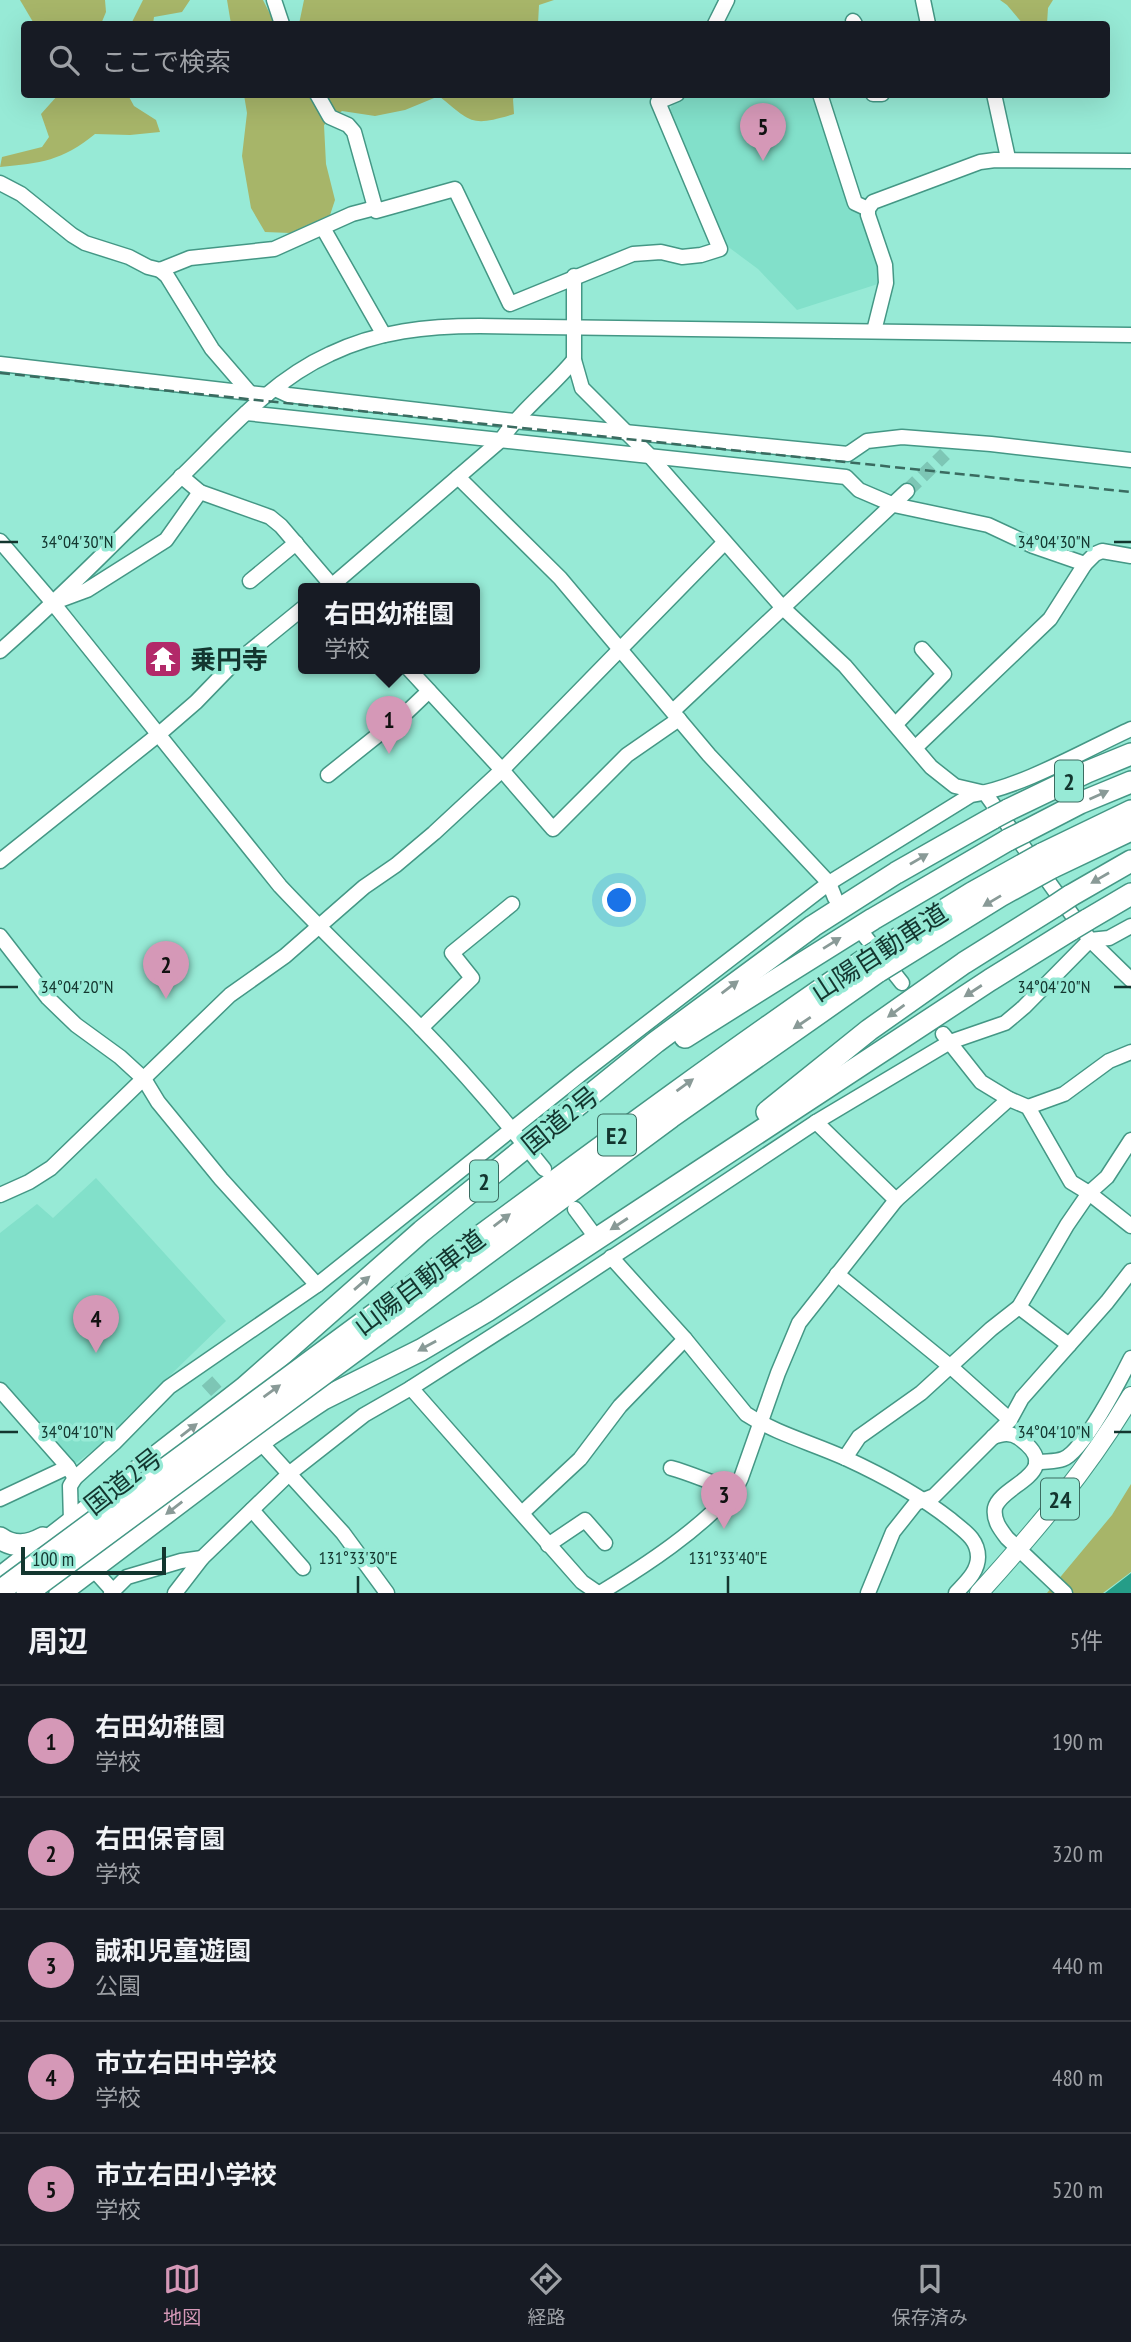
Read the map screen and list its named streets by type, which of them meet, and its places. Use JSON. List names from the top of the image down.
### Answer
{
  "streets": {
    "highway": [
      "2",
      "山陽自動車道",
      "国道2号",
      "E2"
    ],
    "main road": ["24"]
  },
  "crossings": [
    ["山陽自動車道", "国道2号"]
  ],
  "places": {
    "temple": ["乗円寺"]
  },
  "scale_bar": "100 m",
  "page": {
    "search": "ここで検索",
    "pins": [
      "5",
      "1",
      "2",
      "4",
      "3"
    ],
    "popup": ["右田幼稚園", "学校"],
    "scale": "100 m",
    "heading": ["周辺", "5件"],
    "list": [
      {
        "mark": "1",
        "name": "右田幼稚園",
        "note": "学校",
        "value": "190 m"
      },
      {
        "mark": "2",
        "name": "右田保育園",
        "note": "学校",
        "value": "320 m"
      },
      {
        "mark": "3",
        "name": "誠和児童遊園",
        "note": "公園",
        "value": "440 m"
      },
      {
        "mark": "4",
        "name": "市立右田中学校",
        "note": "学校",
        "value": "480 m"
      },
      {
        "mark": "5",
        "name": "市立右田小学校",
        "note": "学校",
        "value": "520 m"
      }
    ],
    "nav": ["地図", "経路", "保存済み"]
  },
  "coordinates": [
    "34°04'30\"N",
    "34°04'20\"N",
    "34°04'10\"N",
    "131°33'30\"E",
    "131°33'40\"E"
  ]
}
